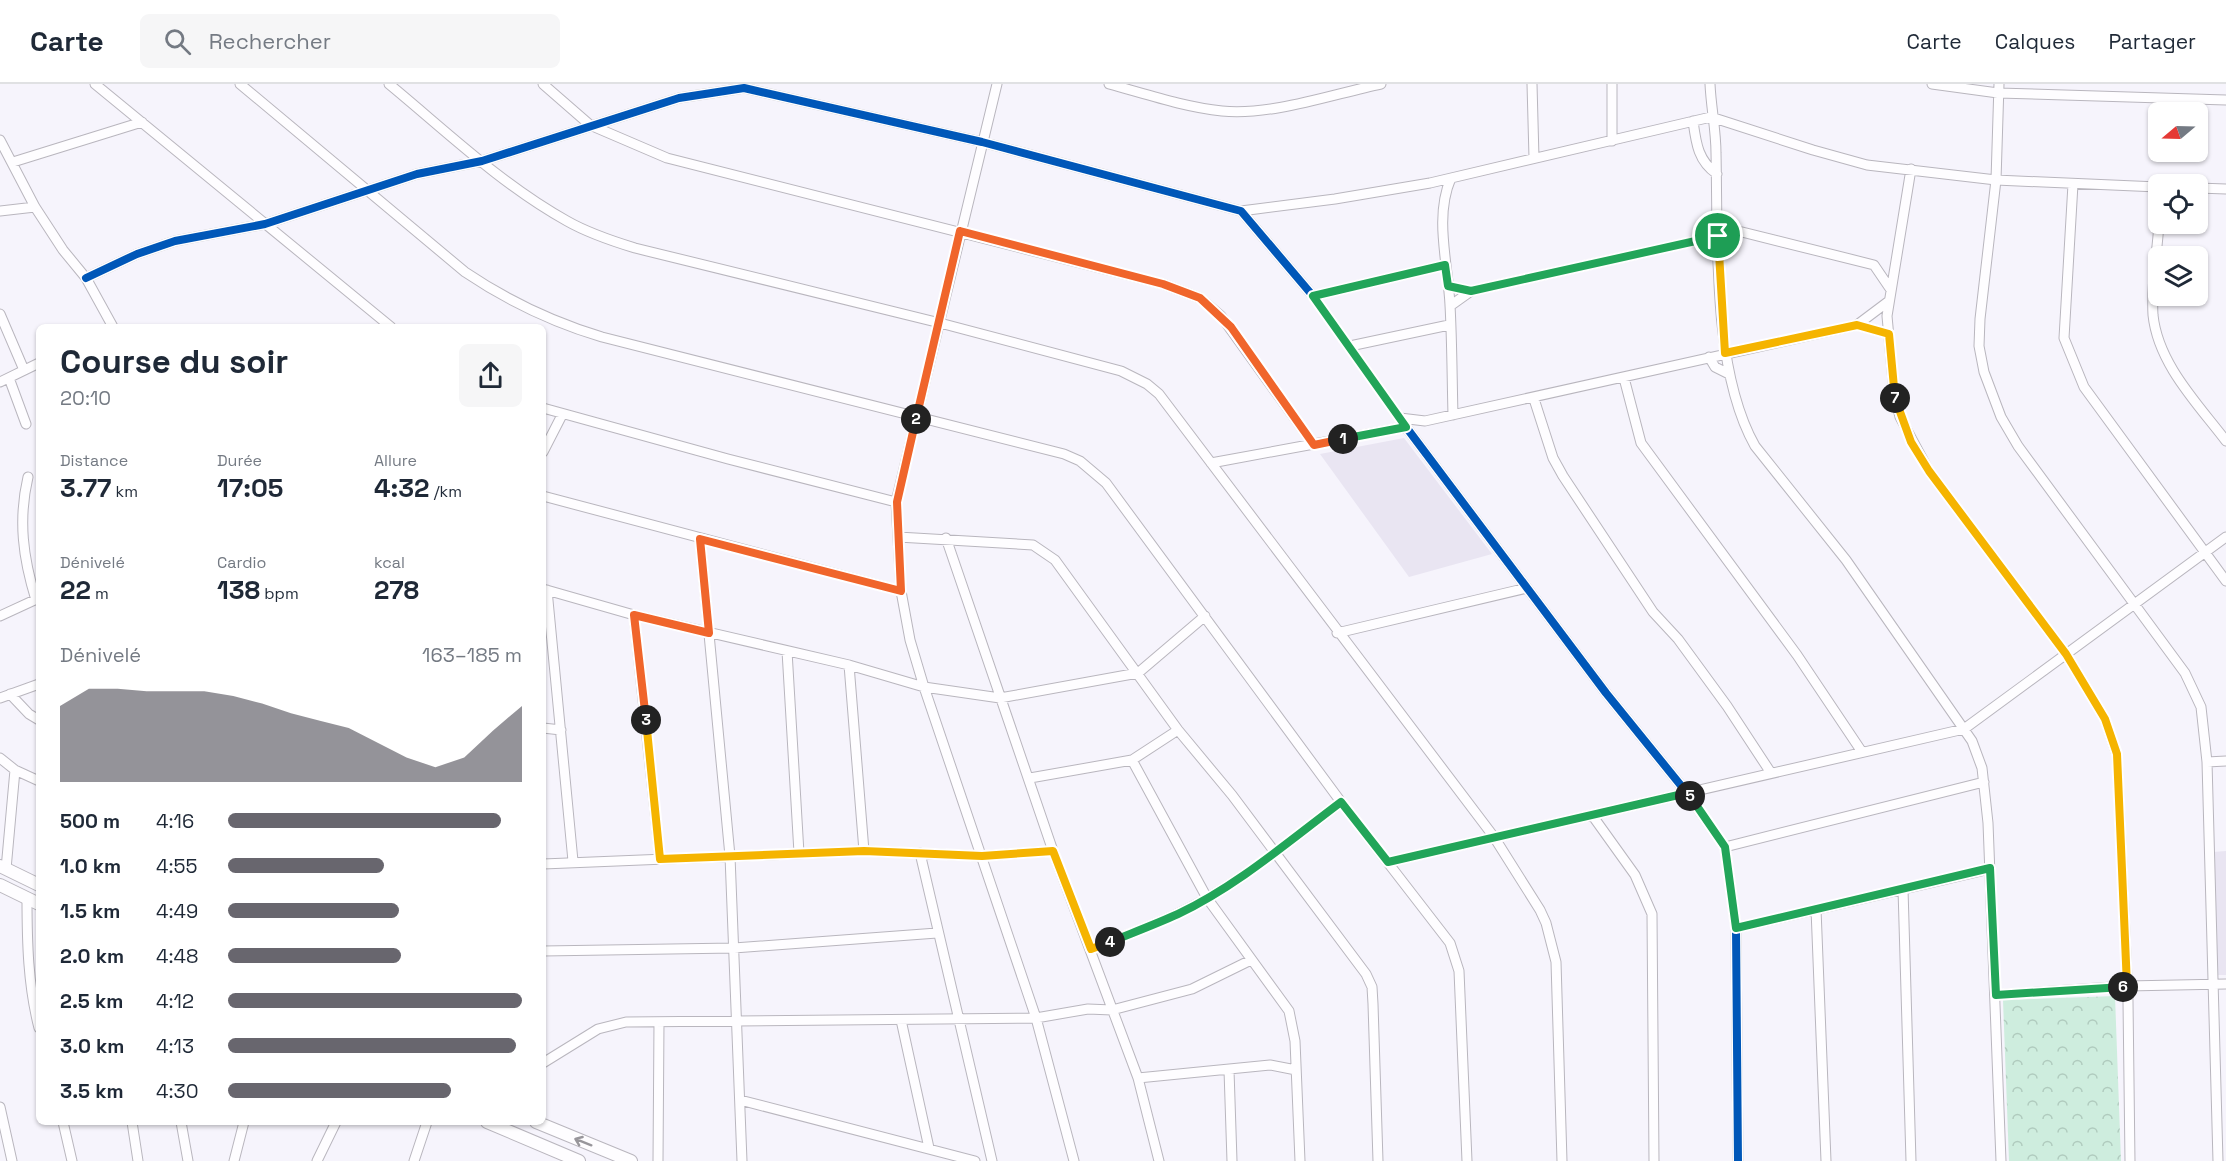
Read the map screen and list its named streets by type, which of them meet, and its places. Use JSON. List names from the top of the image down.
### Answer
{
  "north": "left",
  "page": {
    "header": "Carte",
    "search": "Rechercher",
    "nav": ["Carte", "Calques", "Partager"],
    "heading": ["Course du soir", "20:10"],
    "pins": [
      "7",
      "2",
      "1",
      "3",
      "5",
      "4",
      "6"
    ],
    "stats": [
      ["Distance", "3.77 km"],
      ["Durée", "17:05"],
      ["Allure", "4:32 /km"],
      ["Dénivelé", "22 m"],
      ["Cardio", "138 bpm"],
      ["kcal", "278"]
    ],
    "chart": ["Dénivelé", "163–185 m"],
    "list": [
      {
        "name": "500 m",
        "note": "4:16"
      },
      {
        "name": "1.0 km",
        "note": "4:55"
      },
      {
        "name": "1.5 km",
        "note": "4:49"
      },
      {
        "name": "2.0 km",
        "note": "4:48"
      },
      {
        "name": "2.5 km",
        "note": "4:12"
      },
      {
        "name": "3.0 km",
        "note": "4:13"
      },
      {
        "name": "3.5 km",
        "note": "4:30"
      }
    ]
  }
}
